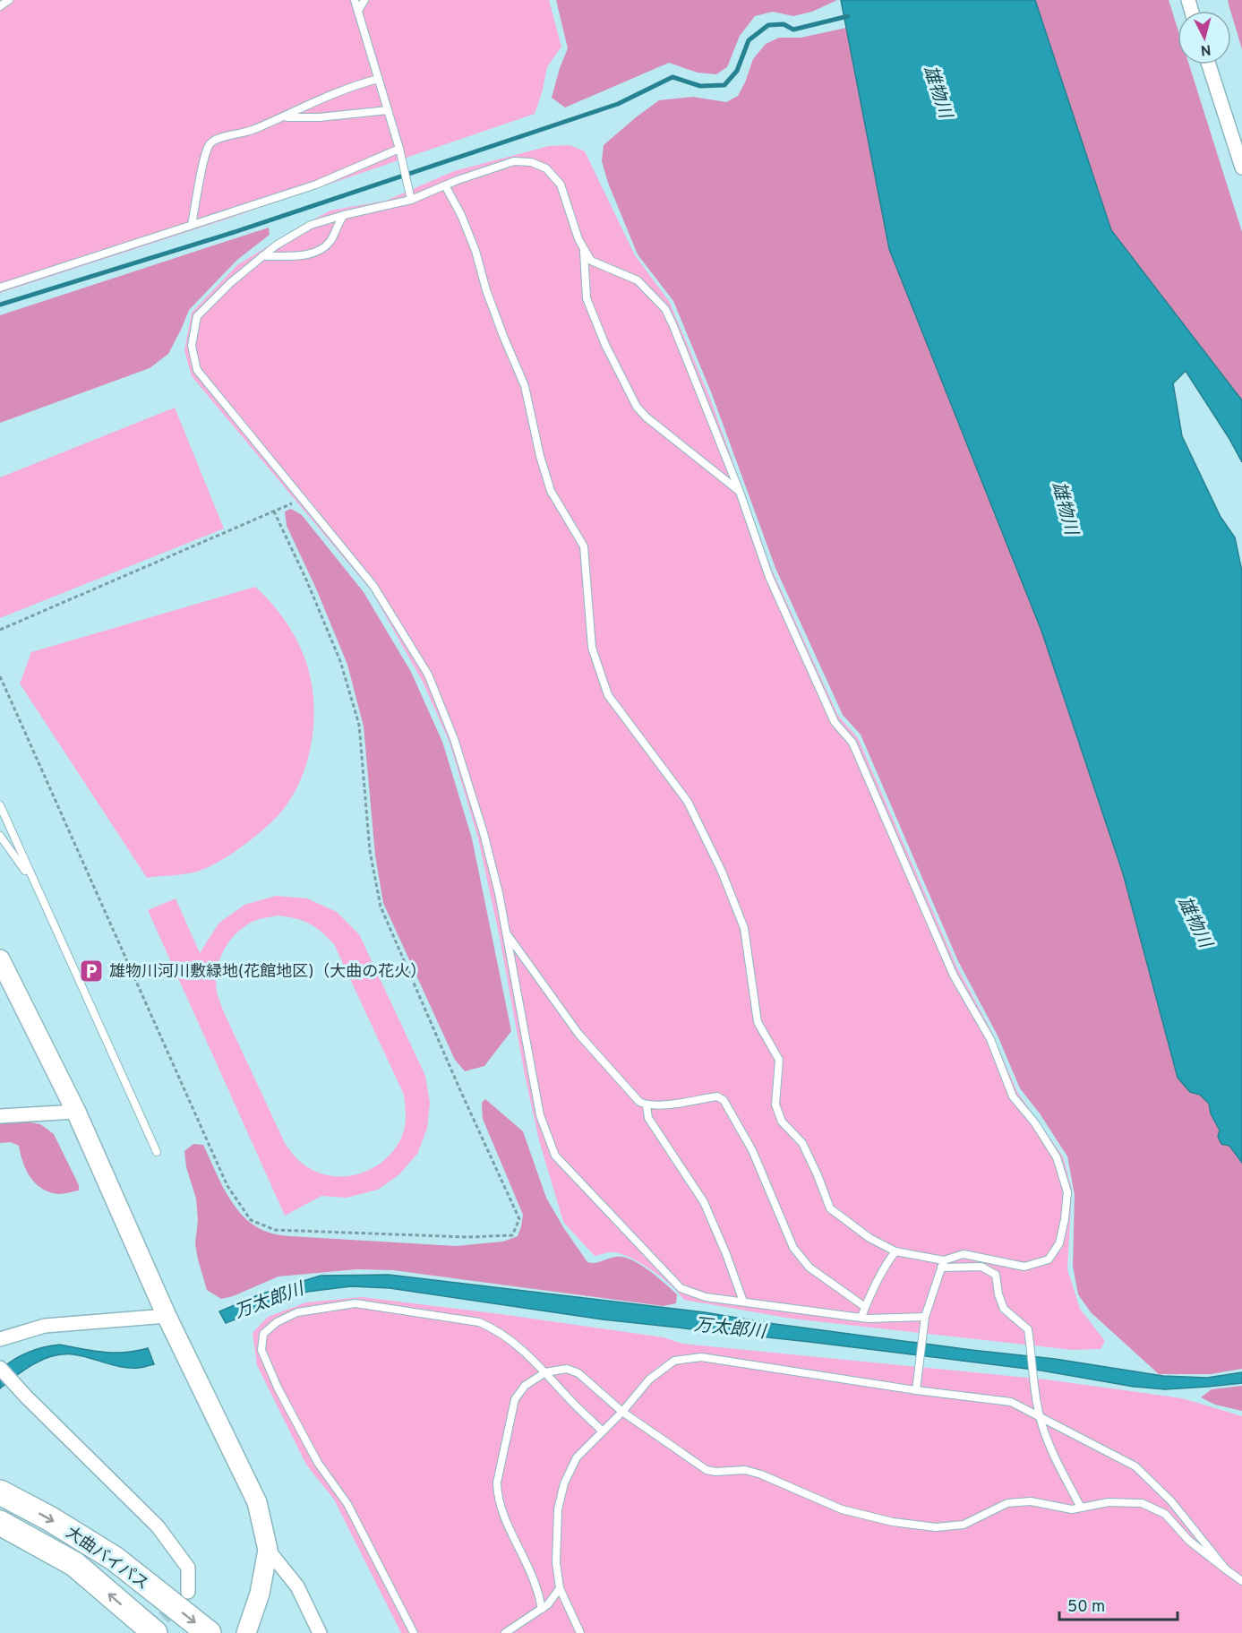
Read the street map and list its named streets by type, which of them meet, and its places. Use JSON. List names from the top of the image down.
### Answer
{
  "streets": {
    "highway": ["大曲バイパス"]
  },
  "water": ["雄物川", "万太郎川"],
  "places": {
    "parking": ["雄物川河川敷緑地(花館地区)（大曲の花火）"]
  },
  "scale_bar": "50 m",
  "north": "bottom"
}
